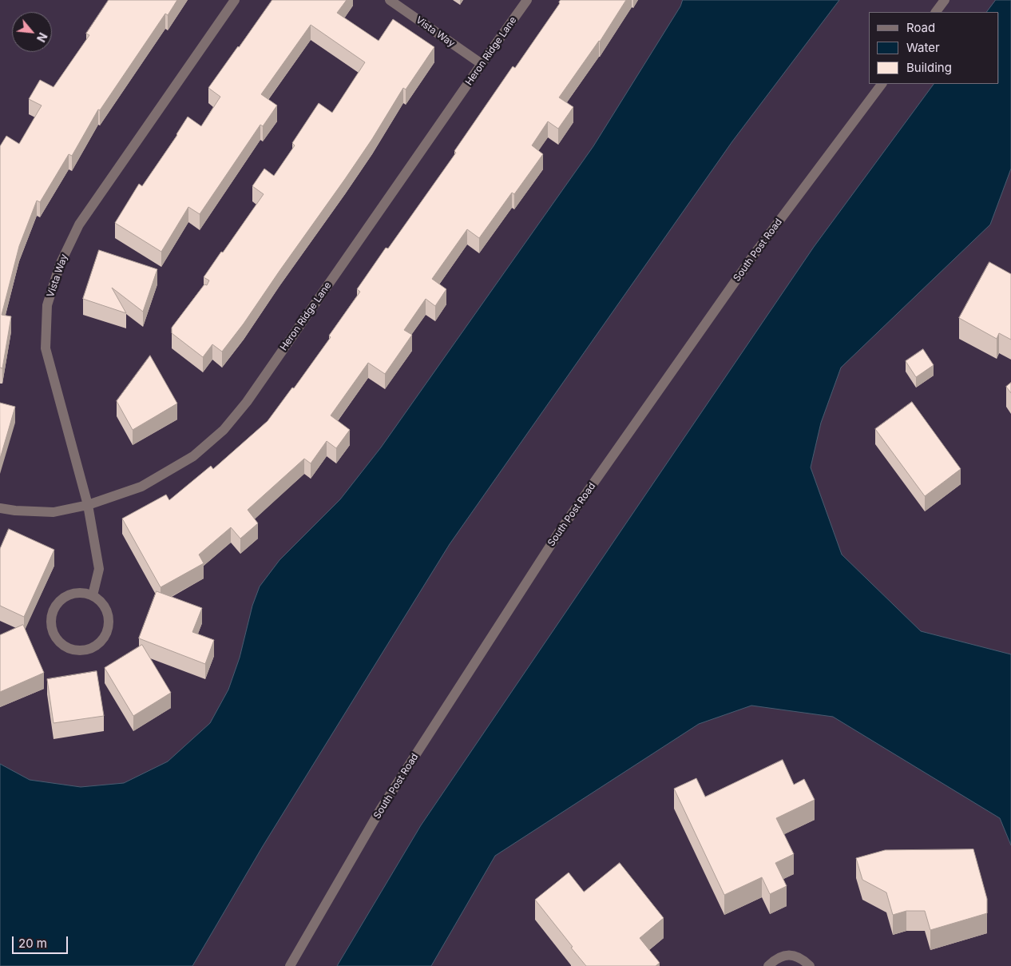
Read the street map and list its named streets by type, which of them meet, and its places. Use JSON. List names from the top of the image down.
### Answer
{
  "streets": {
    "street": ["Vista Way", "Heron Ridge Lane", "South Post Road"]
  },
  "crossings": [
    ["Vista Way", "Heron Ridge Lane"]
  ],
  "legend": ["Road", "Water", "Building"],
  "scale_bar": "20 m",
  "north": "bottom right"
}
